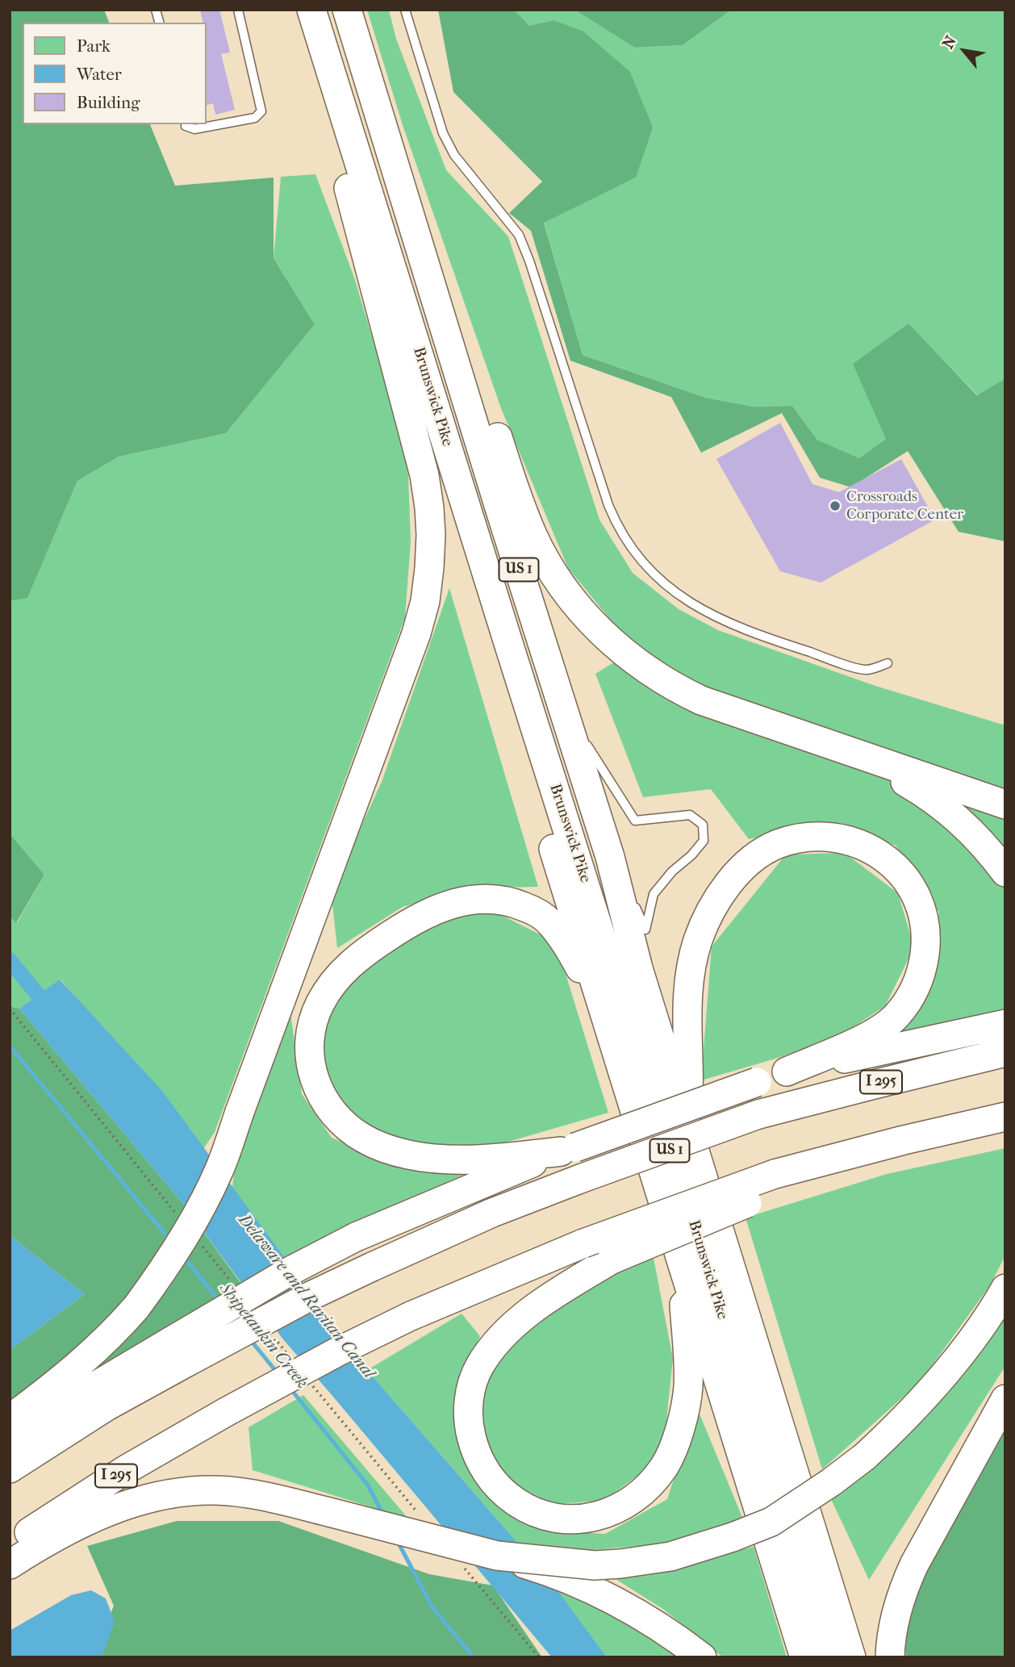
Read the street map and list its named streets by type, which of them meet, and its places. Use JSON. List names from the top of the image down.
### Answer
{
  "streets": {
    "highway": ["Brunswick Pike", "US 1", "I 295"]
  },
  "water": ["Delaware and Raritan Canal", "Shipetaukin Creek"],
  "places": ["Crossroads Corporate Center"],
  "legend": ["Park", "Water", "Building"],
  "north": "top left"
}
